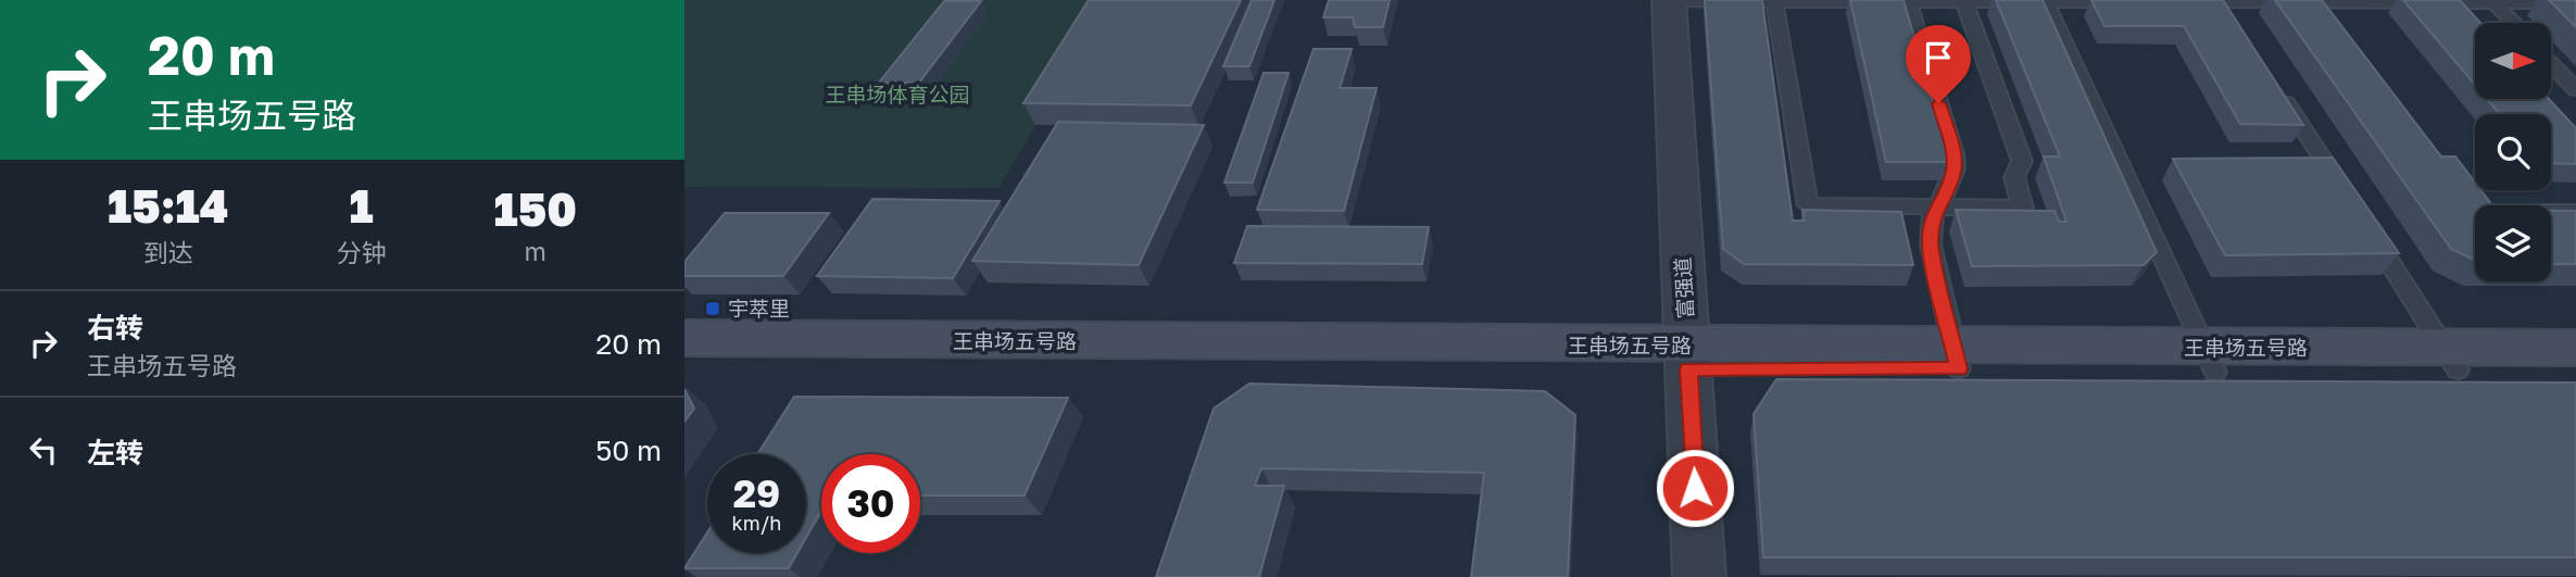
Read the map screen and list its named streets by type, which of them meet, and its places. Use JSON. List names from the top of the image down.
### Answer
{
  "streets": {
    "street": ["富强道", "王串场五号路"]
  },
  "crossings": [
    ["富强道", "王串场五号路"]
  ],
  "parks": ["王串场体育公园"],
  "places": {
    "transit": ["宇萃里"]
  },
  "north": "right",
  "page": {
    "turn": ["20 m", "王串场五号路"],
    "eta": [
      "15:14",
      "到达",
      "1",
      "分钟",
      "150",
      "m"
    ],
    "list": [
      {
        "name": "右转",
        "note": "王串场五号路",
        "value": "20 m"
      },
      {
        "name": "左转",
        "value": "50 m"
      }
    ],
    "speed": "29 km/h",
    "limit": "30"
  }
}
